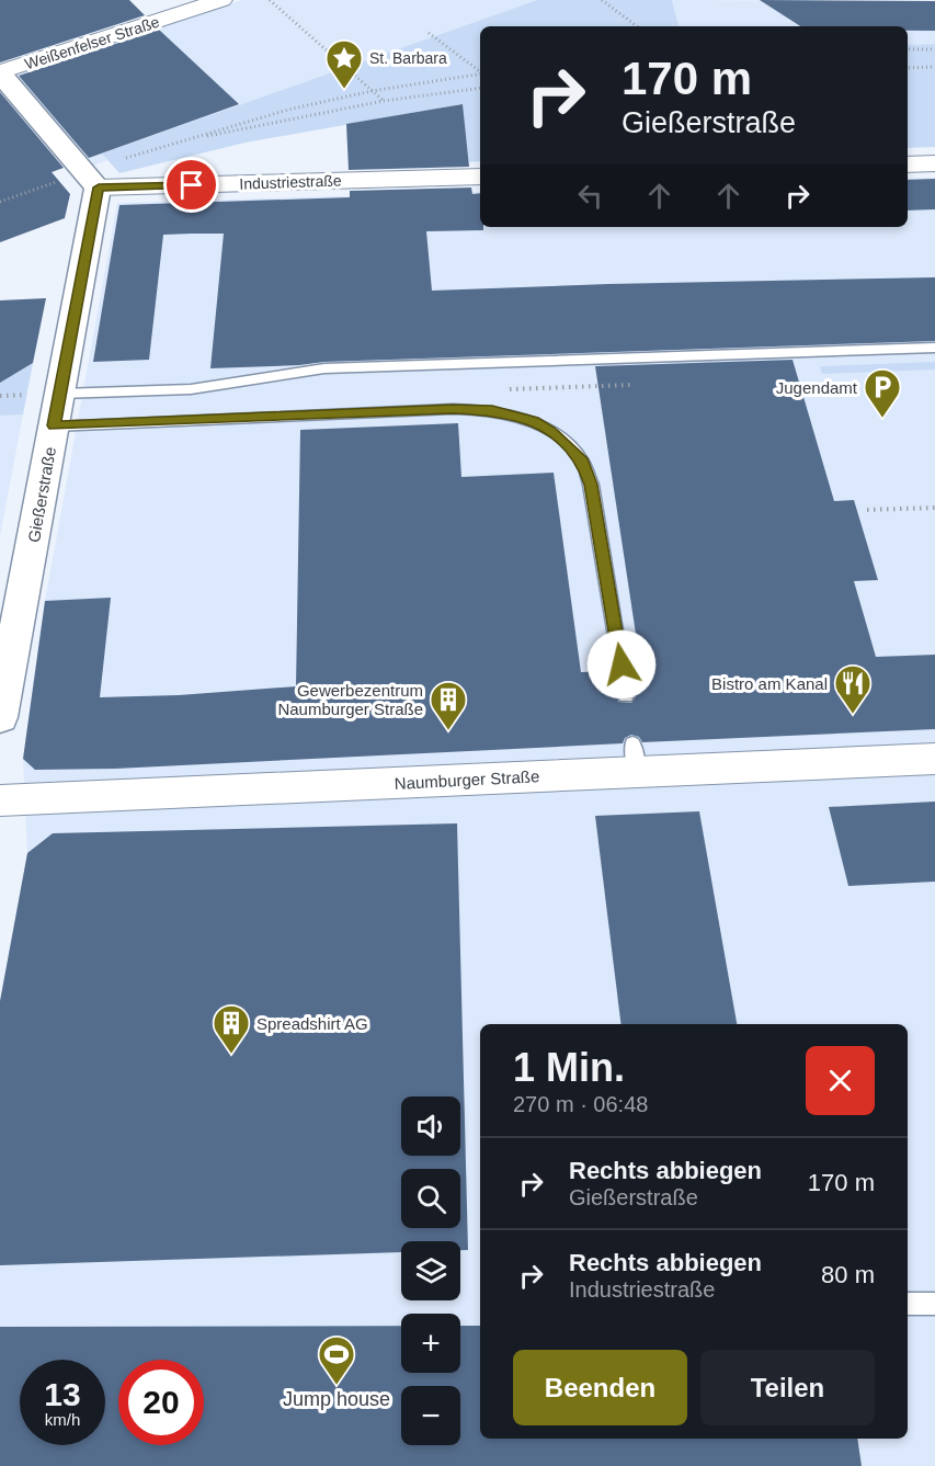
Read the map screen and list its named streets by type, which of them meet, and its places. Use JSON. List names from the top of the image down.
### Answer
{
  "streets": {
    "street": [
      "Weißenfelser Straße",
      "Industriestraße",
      "Gießerstraße",
      "Naumburger Straße"
    ]
  },
  "crossings": [
    ["Industriestraße", "Gießerstraße"]
  ],
  "places": {
    "place": ["St. Barbara"],
    "parking": ["Jugendamt"],
    "restaurant": ["Bistro am Kanal"],
    "building": ["Gewerbezentrum Naumburger Straße", "Spreadshirt AG"],
    "sports": ["Jump house"]
  },
  "page": {
    "turn": ["170 m", "Gießerstraße"],
    "heading": ["1 Min.", "270 m · 06:48"],
    "map_buttons": ["+", "−"],
    "list": [
      {
        "name": "Rechts abbiegen",
        "note": "Gießerstraße",
        "value": "170 m"
      },
      {
        "name": "Rechts abbiegen",
        "note": "Industriestraße",
        "value": "80 m"
      }
    ],
    "buttons": ["Beenden", "Teilen"],
    "speed": "13 km/h",
    "limit": "20"
  }
}
